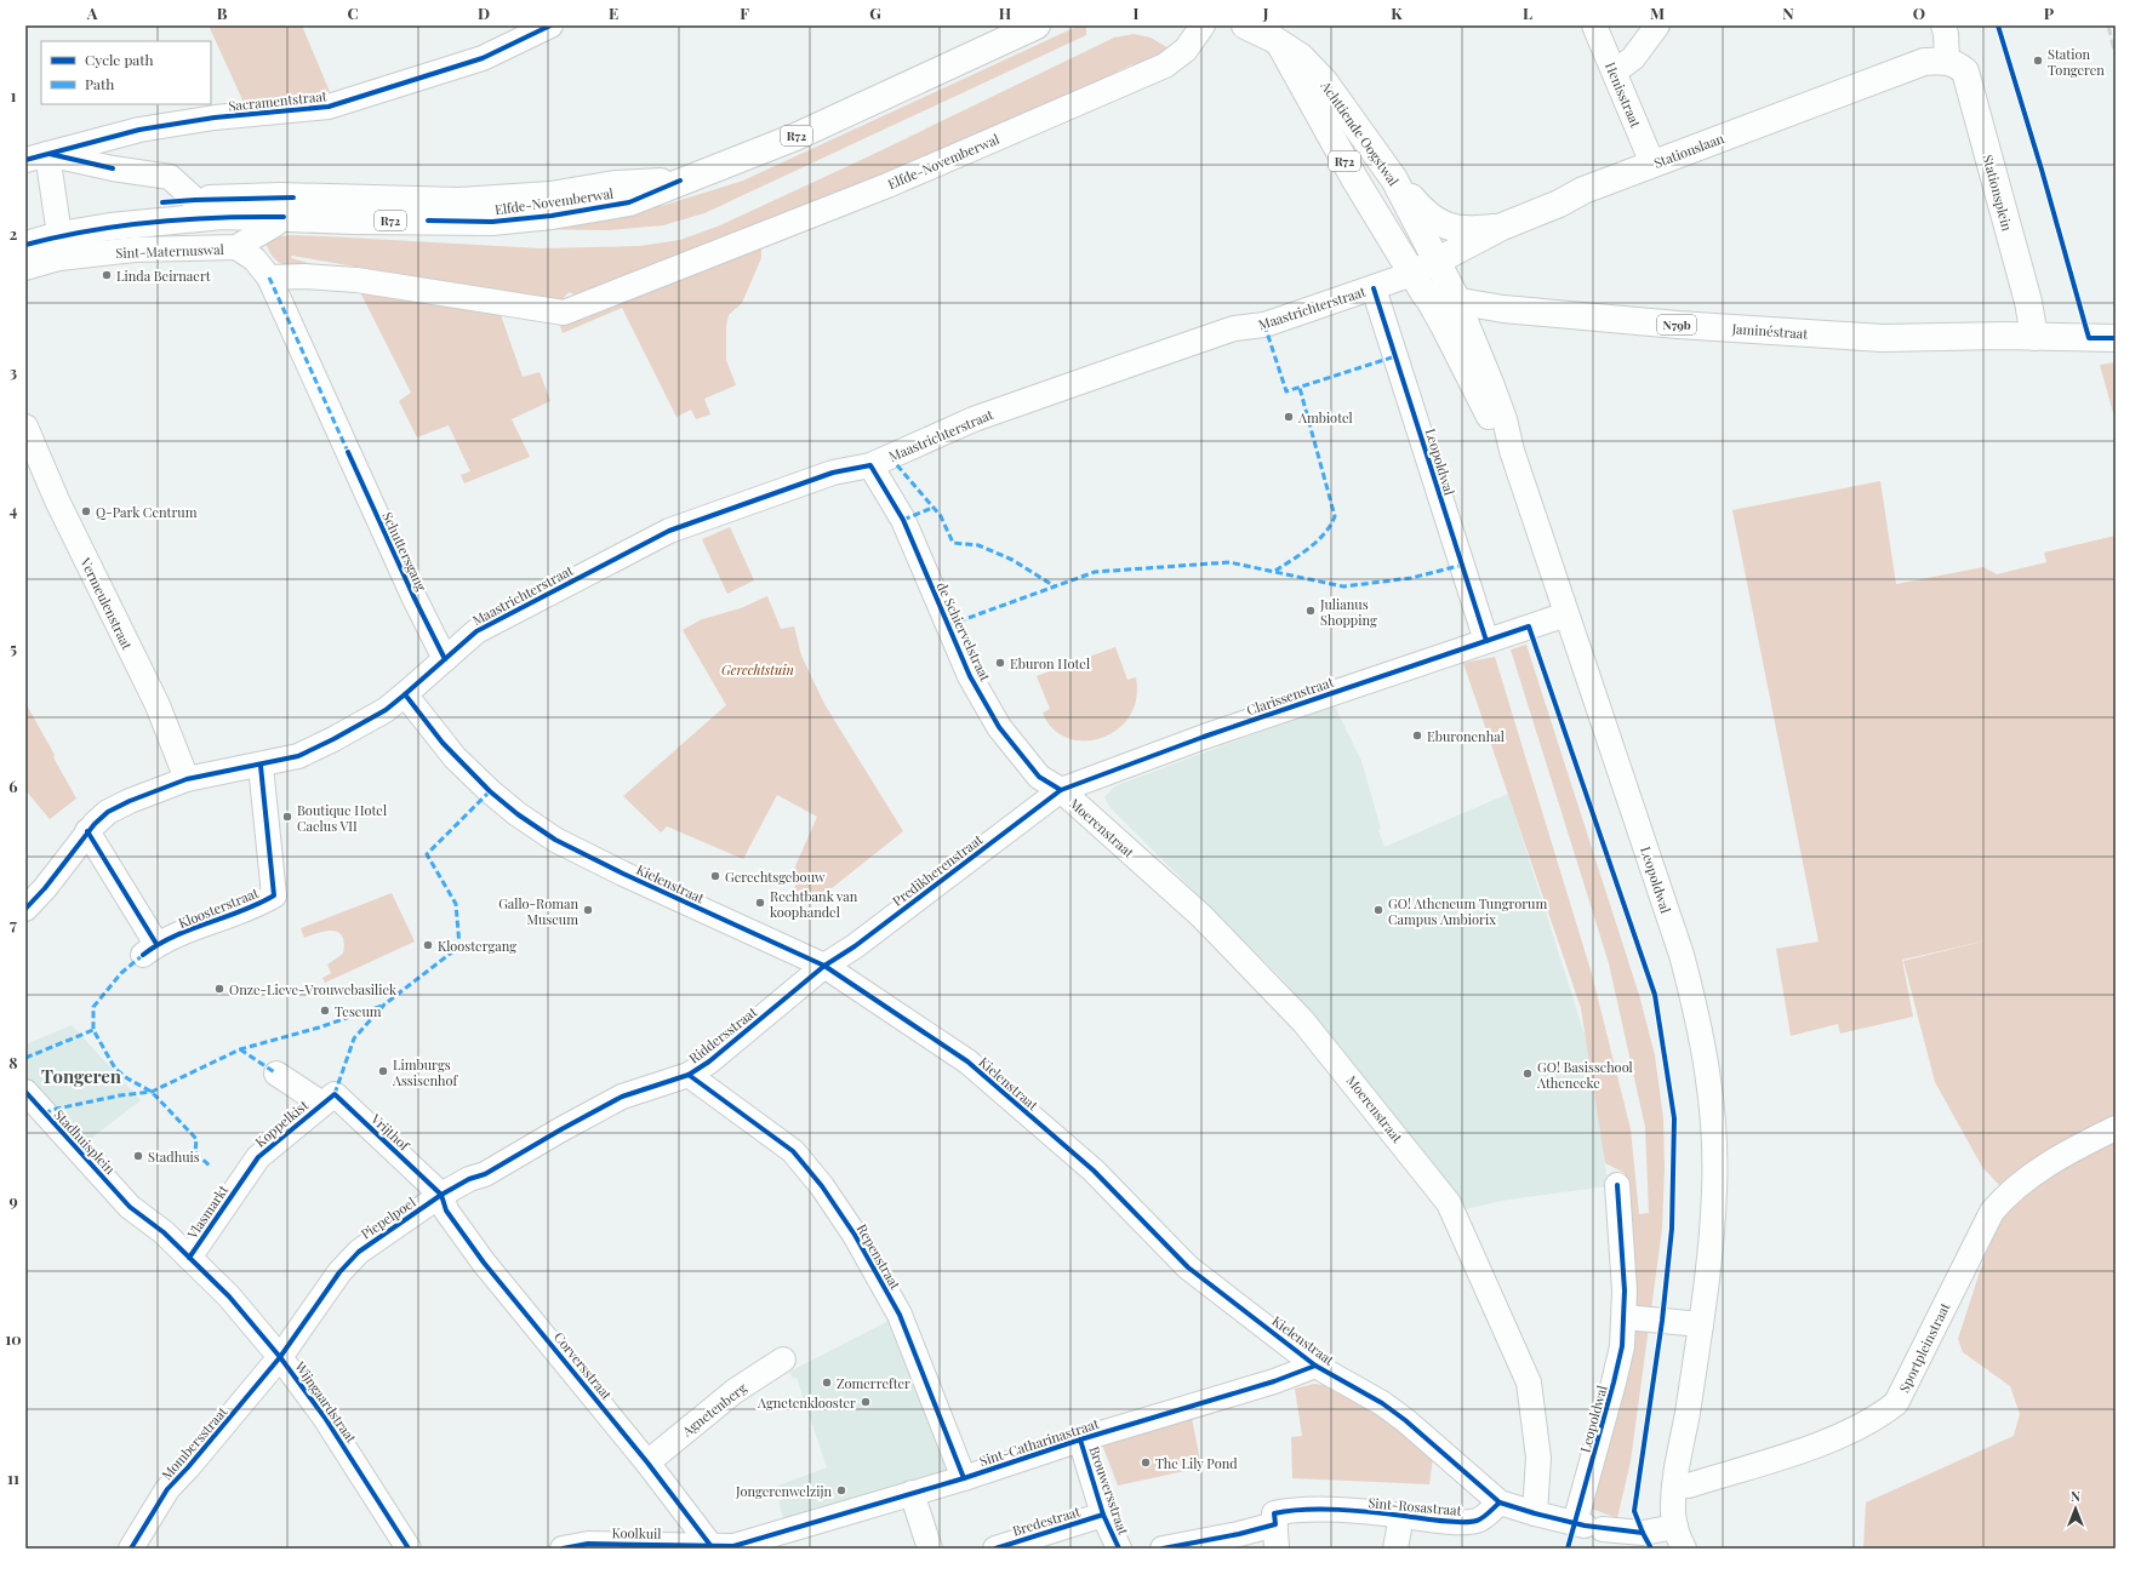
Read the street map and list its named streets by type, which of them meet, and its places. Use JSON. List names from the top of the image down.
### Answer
{
  "streets": {
    "main road": [
      "Achttiende Oogstwal",
      "R72",
      "Stationslaan",
      "Elfde-Novemberwal",
      "Stationsplein",
      "Sint-Maternuswal",
      "Maastrichterstraat",
      "N79b",
      "Jaminéstraat",
      "Leopoldwal"
    ],
    "street": [
      "Henisstraat",
      "Sacramentstraat",
      "Schuttersgang",
      "Vermeulenstraat",
      "de Schiervelstraat",
      "Clarissenstraat",
      "Moerenstraat",
      "Predikherenstraat",
      "Kielenstraat",
      "Kloosterstraat",
      "Riddersstraat",
      "Koppelkist",
      "Vrijthof",
      "Stadhuisplein",
      "Vlasmarkt",
      "Piepelpoel",
      "Repenstraat",
      "Sportpleinstraat",
      "Corversstraat",
      "Wijngaardstraat",
      "Agnetenberg",
      "Sint-Catharinastraat",
      "Mombersstraat",
      "Brouwersstraat",
      "Sint-Rosastraat",
      "Bredestraat",
      "Koolkuil"
    ]
  },
  "crossings": [
    ["Henisstraat", "Stationslaan"],
    ["Achttiende Oogstwal", "Stationslaan"],
    ["Achttiende Oogstwal", "Maastrichterstraat"],
    ["Achttiende Oogstwal", "Jaminéstraat"],
    ["Achttiende Oogstwal", "Leopoldwal"],
    ["Stationslaan", "Stationsplein"],
    ["Stationslaan", "Maastrichterstraat"],
    ["Stationslaan", "Leopoldwal"],
    ["Elfde-Novemberwal", "Sint-Maternuswal"],
    ["Elfde-Novemberwal", "Schuttersgang"],
    ["Stationsplein", "Jaminéstraat"],
    ["Sint-Maternuswal", "Schuttersgang"],
    ["Maastrichterstraat", "Jaminéstraat"],
    ["Maastrichterstraat", "Leopoldwal"],
    ["Maastrichterstraat", "Schuttersgang"],
    ["Maastrichterstraat", "Vermeulenstraat"],
    ["Maastrichterstraat", "de Schiervelstraat"],
    ["Maastrichterstraat", "Kielenstraat"],
    ["Maastrichterstraat", "Kloosterstraat"],
    ["Jaminéstraat", "Leopoldwal"],
    ["Leopoldwal", "Clarissenstraat"],
    ["Leopoldwal", "Kielenstraat"],
    ["Leopoldwal", "Sportpleinstraat"],
    ["de Schiervelstraat", "Clarissenstraat"],
    ["de Schiervelstraat", "Moerenstraat"],
    ["de Schiervelstraat", "Predikherenstraat"],
    ["Clarissenstraat", "Moerenstraat"],
    ["Clarissenstraat", "Predikherenstraat"],
    ["Moerenstraat", "Predikherenstraat"],
    ["Moerenstraat", "Kielenstraat"],
    ["Predikherenstraat", "Kielenstraat"],
    ["Predikherenstraat", "Riddersstraat"],
    ["Kielenstraat", "Riddersstraat"],
    ["Kielenstraat", "Sint-Catharinastraat"],
    ["Kielenstraat", "Sint-Rosastraat"],
    ["Riddersstraat", "Piepelpoel"],
    ["Riddersstraat", "Repenstraat"],
    ["Koppelkist", "Vrijthof"],
    ["Koppelkist", "Vlasmarkt"],
    ["Vrijthof", "Piepelpoel"],
    ["Vrijthof", "Corversstraat"],
    ["Stadhuisplein", "Vlasmarkt"],
    ["Vlasmarkt", "Wijngaardstraat"],
    ["Piepelpoel", "Corversstraat"],
    ["Piepelpoel", "Wijngaardstraat"],
    ["Piepelpoel", "Mombersstraat"],
    ["Repenstraat", "Sint-Catharinastraat"],
    ["Corversstraat", "Agnetenberg"],
    ["Corversstraat", "Sint-Catharinastraat"],
    ["Corversstraat", "Koolkuil"],
    ["Wijngaardstraat", "Mombersstraat"],
    ["Sint-Catharinastraat", "Brouwersstraat"],
    ["Sint-Catharinastraat", "Koolkuil"],
    ["Brouwersstraat", "Bredestraat"]
  ],
  "districts": ["Tongeren"],
  "parks": ["Gerechtstuin"],
  "places": [
    "Station Tongeren",
    "Linda Beirnaert",
    "Ambiotel",
    "Q-Park Centrum",
    "Julianus Shopping",
    "Eburon Hotel",
    "Eburonenhal",
    "Boutique Hotel Caelus VII",
    "Gerechtsgebouw",
    "Rechtbank van koophandel",
    "Gallo-Roman Museum",
    "GO! Atheneum Tungrorum Campus Ambiorix",
    "Kloostergang",
    "Onze-Lieve-Vrouwebasiliek",
    "Teseum",
    "Limburgs Assisenhof",
    "GO! Basisschool Atheneeke",
    "Stadhuis",
    "Zomerrefter",
    "Agnetenklooster",
    "The Lily Pond",
    "Jongerenwelzijn"
  ],
  "legend": ["Cycle path", "Path"],
  "north": "top",
  "grid": {
    "columns": [
      "A",
      "B",
      "C",
      "D",
      "E",
      "F",
      "G",
      "H",
      "I",
      "J",
      "K",
      "L",
      "M",
      "N",
      "O",
      "P"
    ],
    "rows": [
      "1",
      "2",
      "3",
      "4",
      "5",
      "6",
      "7",
      "8",
      "9",
      "10",
      "11"
    ]
  }
}
